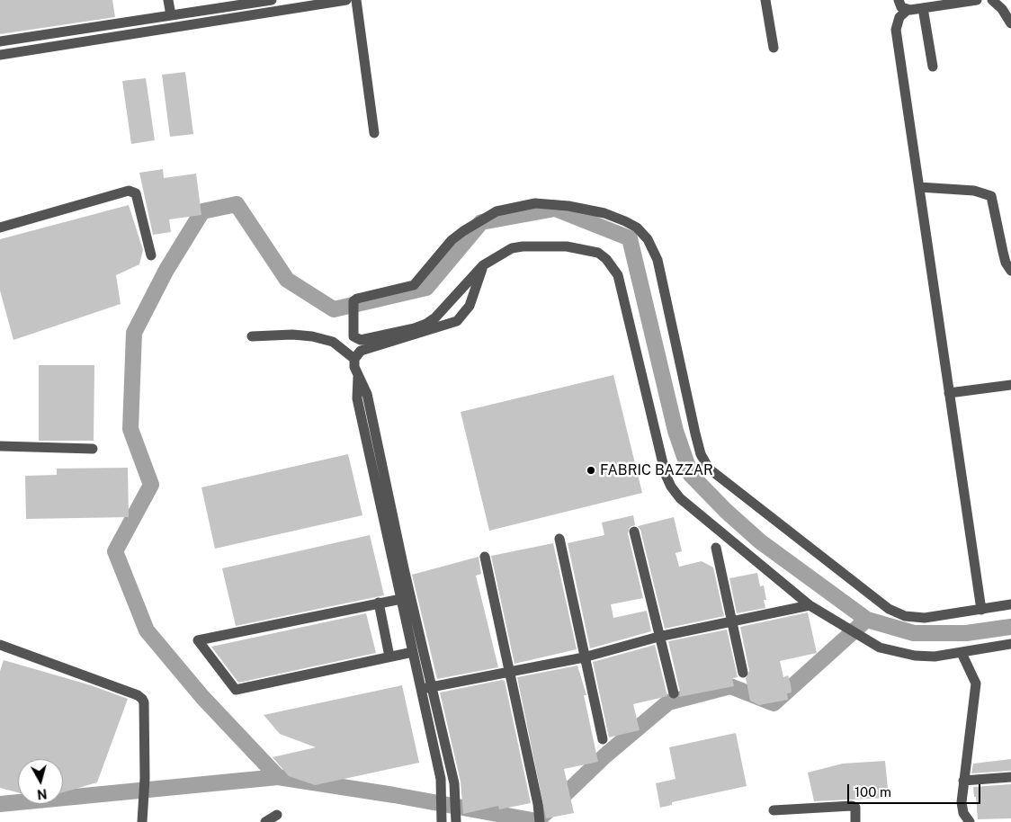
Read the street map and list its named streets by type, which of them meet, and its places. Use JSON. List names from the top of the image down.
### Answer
{
  "places": ["FABRIC BAZZAR"],
  "scale_bar": "100 m",
  "north": "bottom"
}
